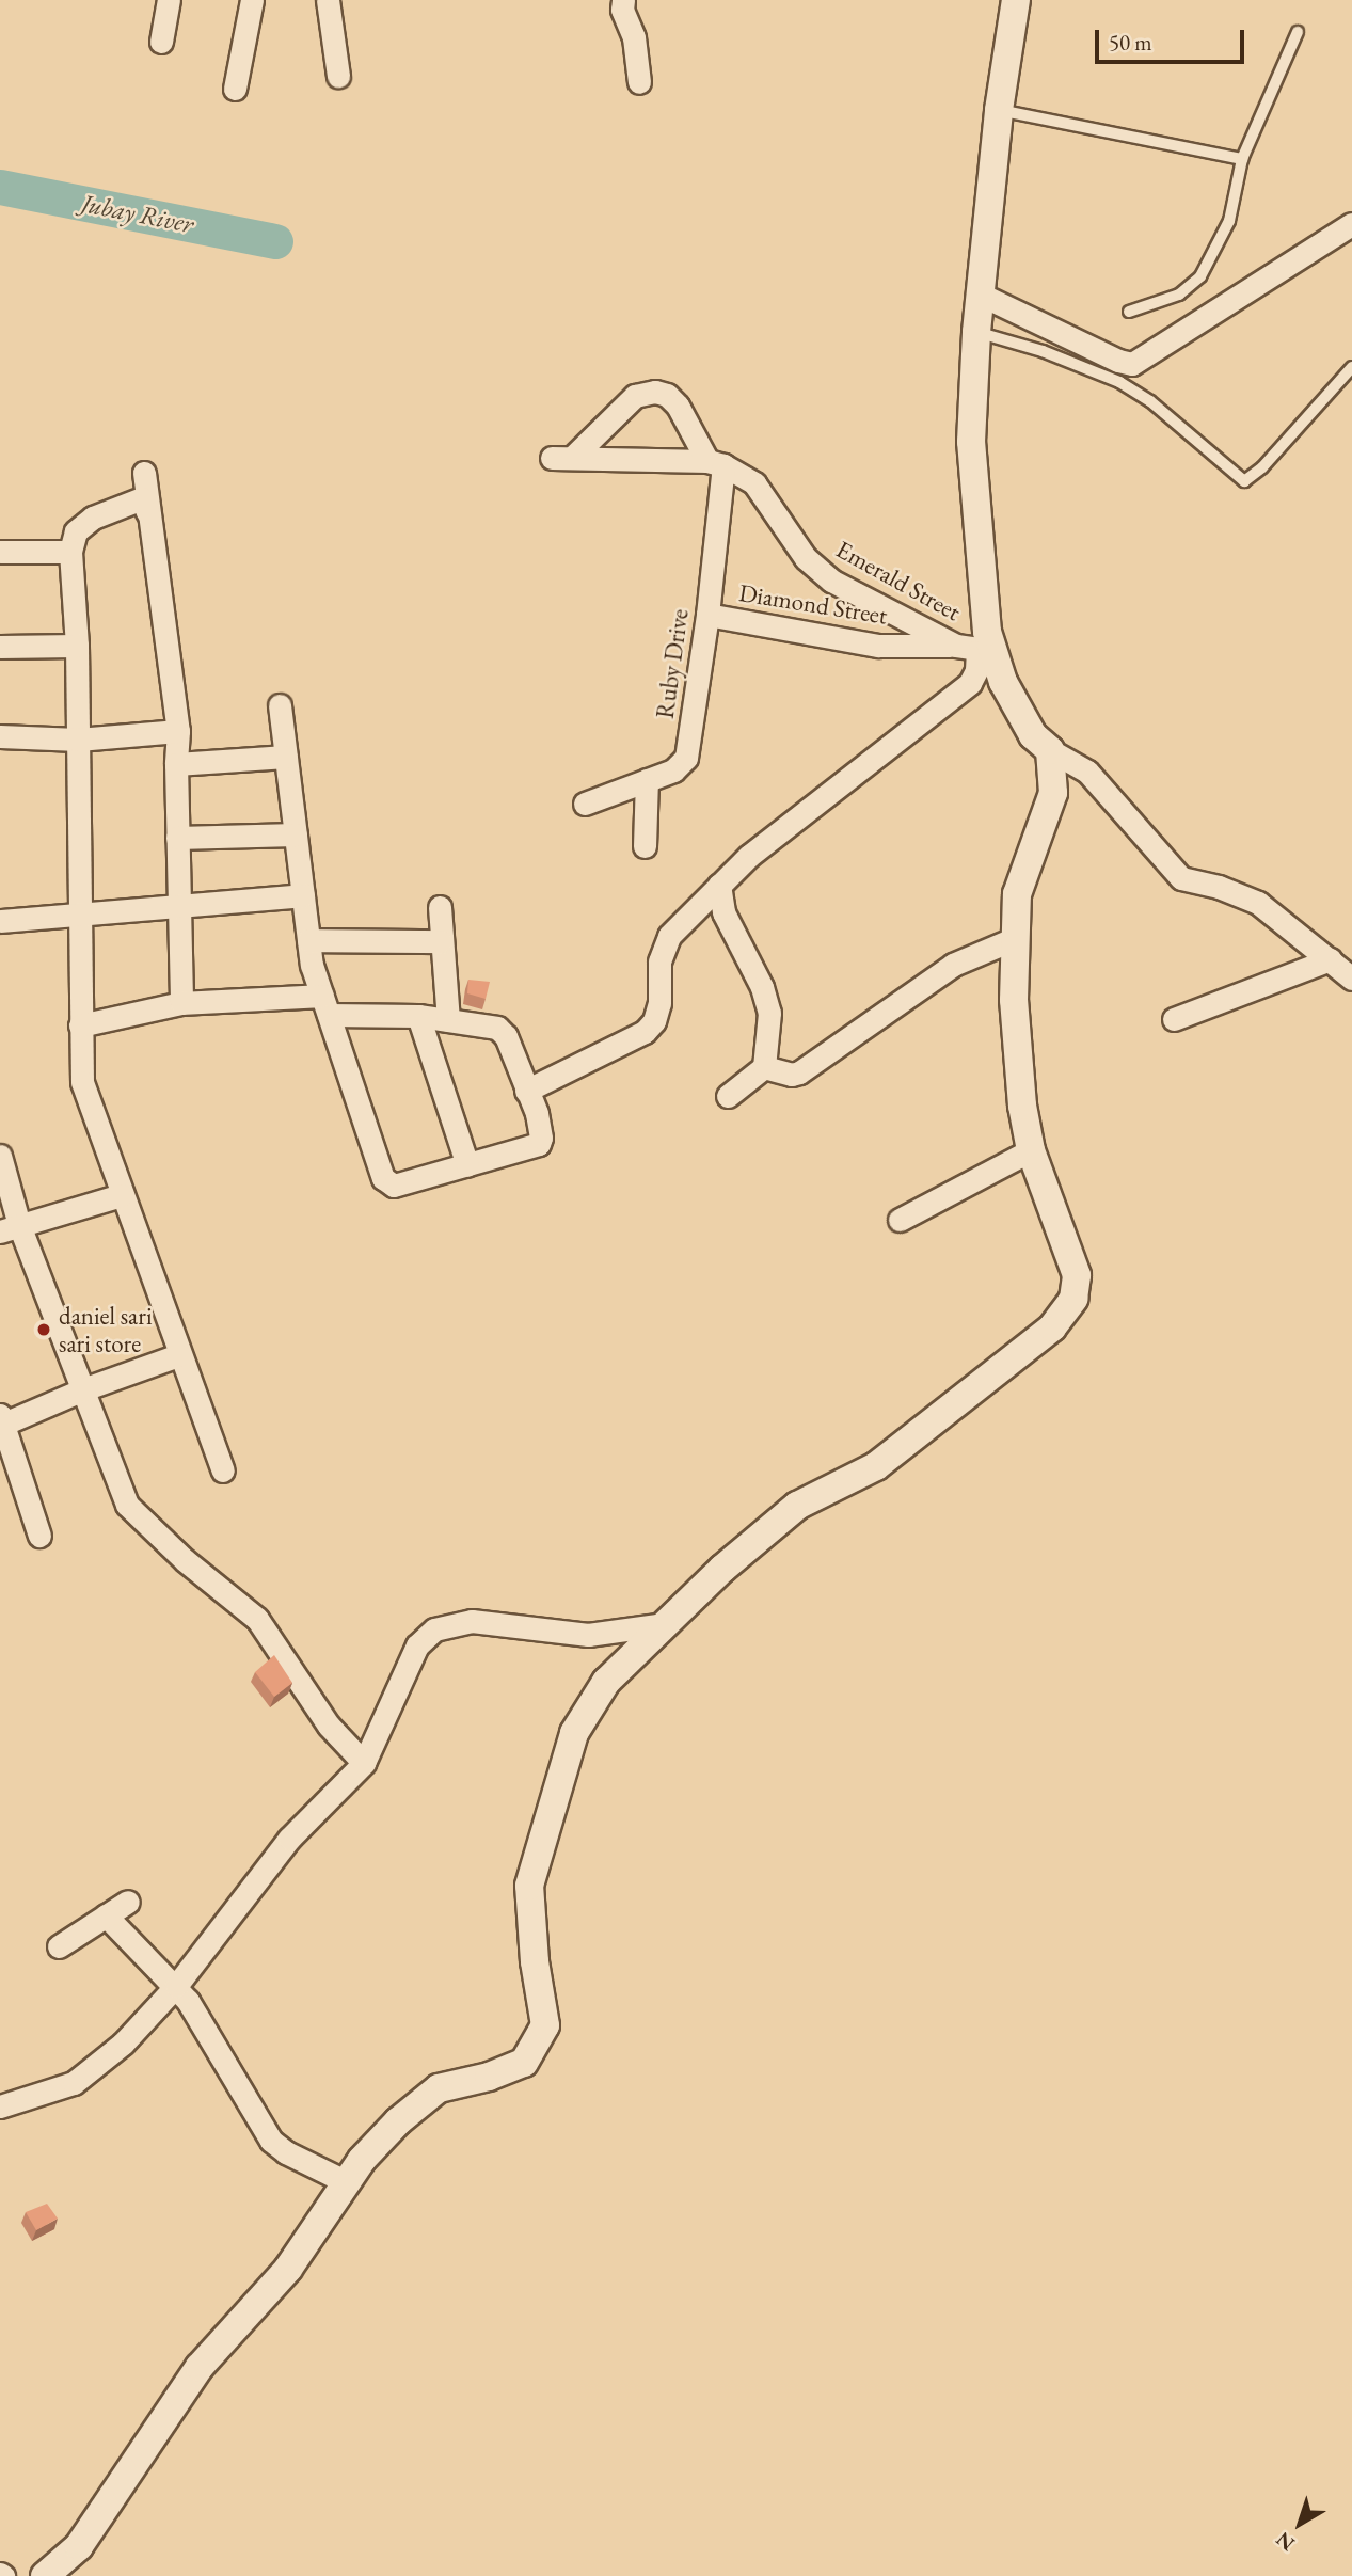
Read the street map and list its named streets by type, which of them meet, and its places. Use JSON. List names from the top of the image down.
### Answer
{
  "streets": {
    "street": ["Emerald Street", "Diamond Street", "Ruby Drive"]
  },
  "crossings": [
    ["Emerald Street", "Diamond Street"],
    ["Emerald Street", "Ruby Drive"],
    ["Diamond Street", "Ruby Drive"]
  ],
  "water": ["Jubay River"],
  "places": ["daniel sari sari store"],
  "scale_bar": "50 m",
  "north": "bottom left"
}
